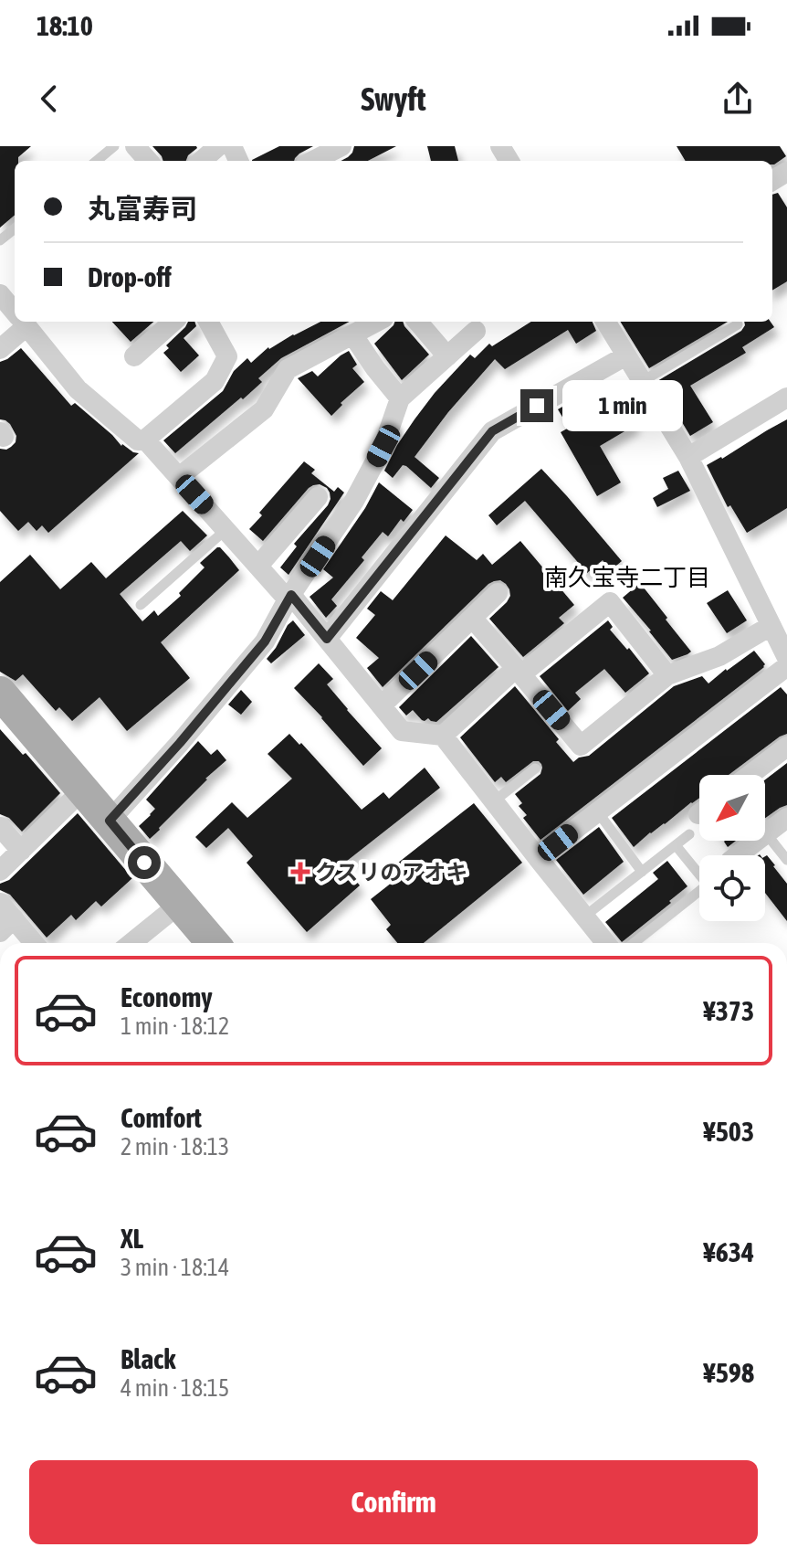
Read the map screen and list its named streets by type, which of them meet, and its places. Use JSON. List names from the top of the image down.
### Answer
{
  "districts": ["南久宝寺二丁目"],
  "places": {
    "health": ["クスリのアオキ"]
  },
  "north": "bottom left",
  "page": {
    "status": "18:10",
    "header": "Swyft",
    "banner": ["丸富寿司", "Drop-off"],
    "bubble": "1 min",
    "list": [
      {
        "name": "Economy",
        "note": "1 min · 18:12",
        "value": "¥373"
      },
      {
        "name": "Comfort",
        "note": "2 min · 18:13",
        "value": "¥503"
      },
      {
        "name": "XL",
        "note": "3 min · 18:14",
        "value": "¥634"
      },
      {
        "name": "Black",
        "note": "4 min · 18:15",
        "value": "¥598"
      }
    ],
    "buttons": "Confirm"
  }
}
